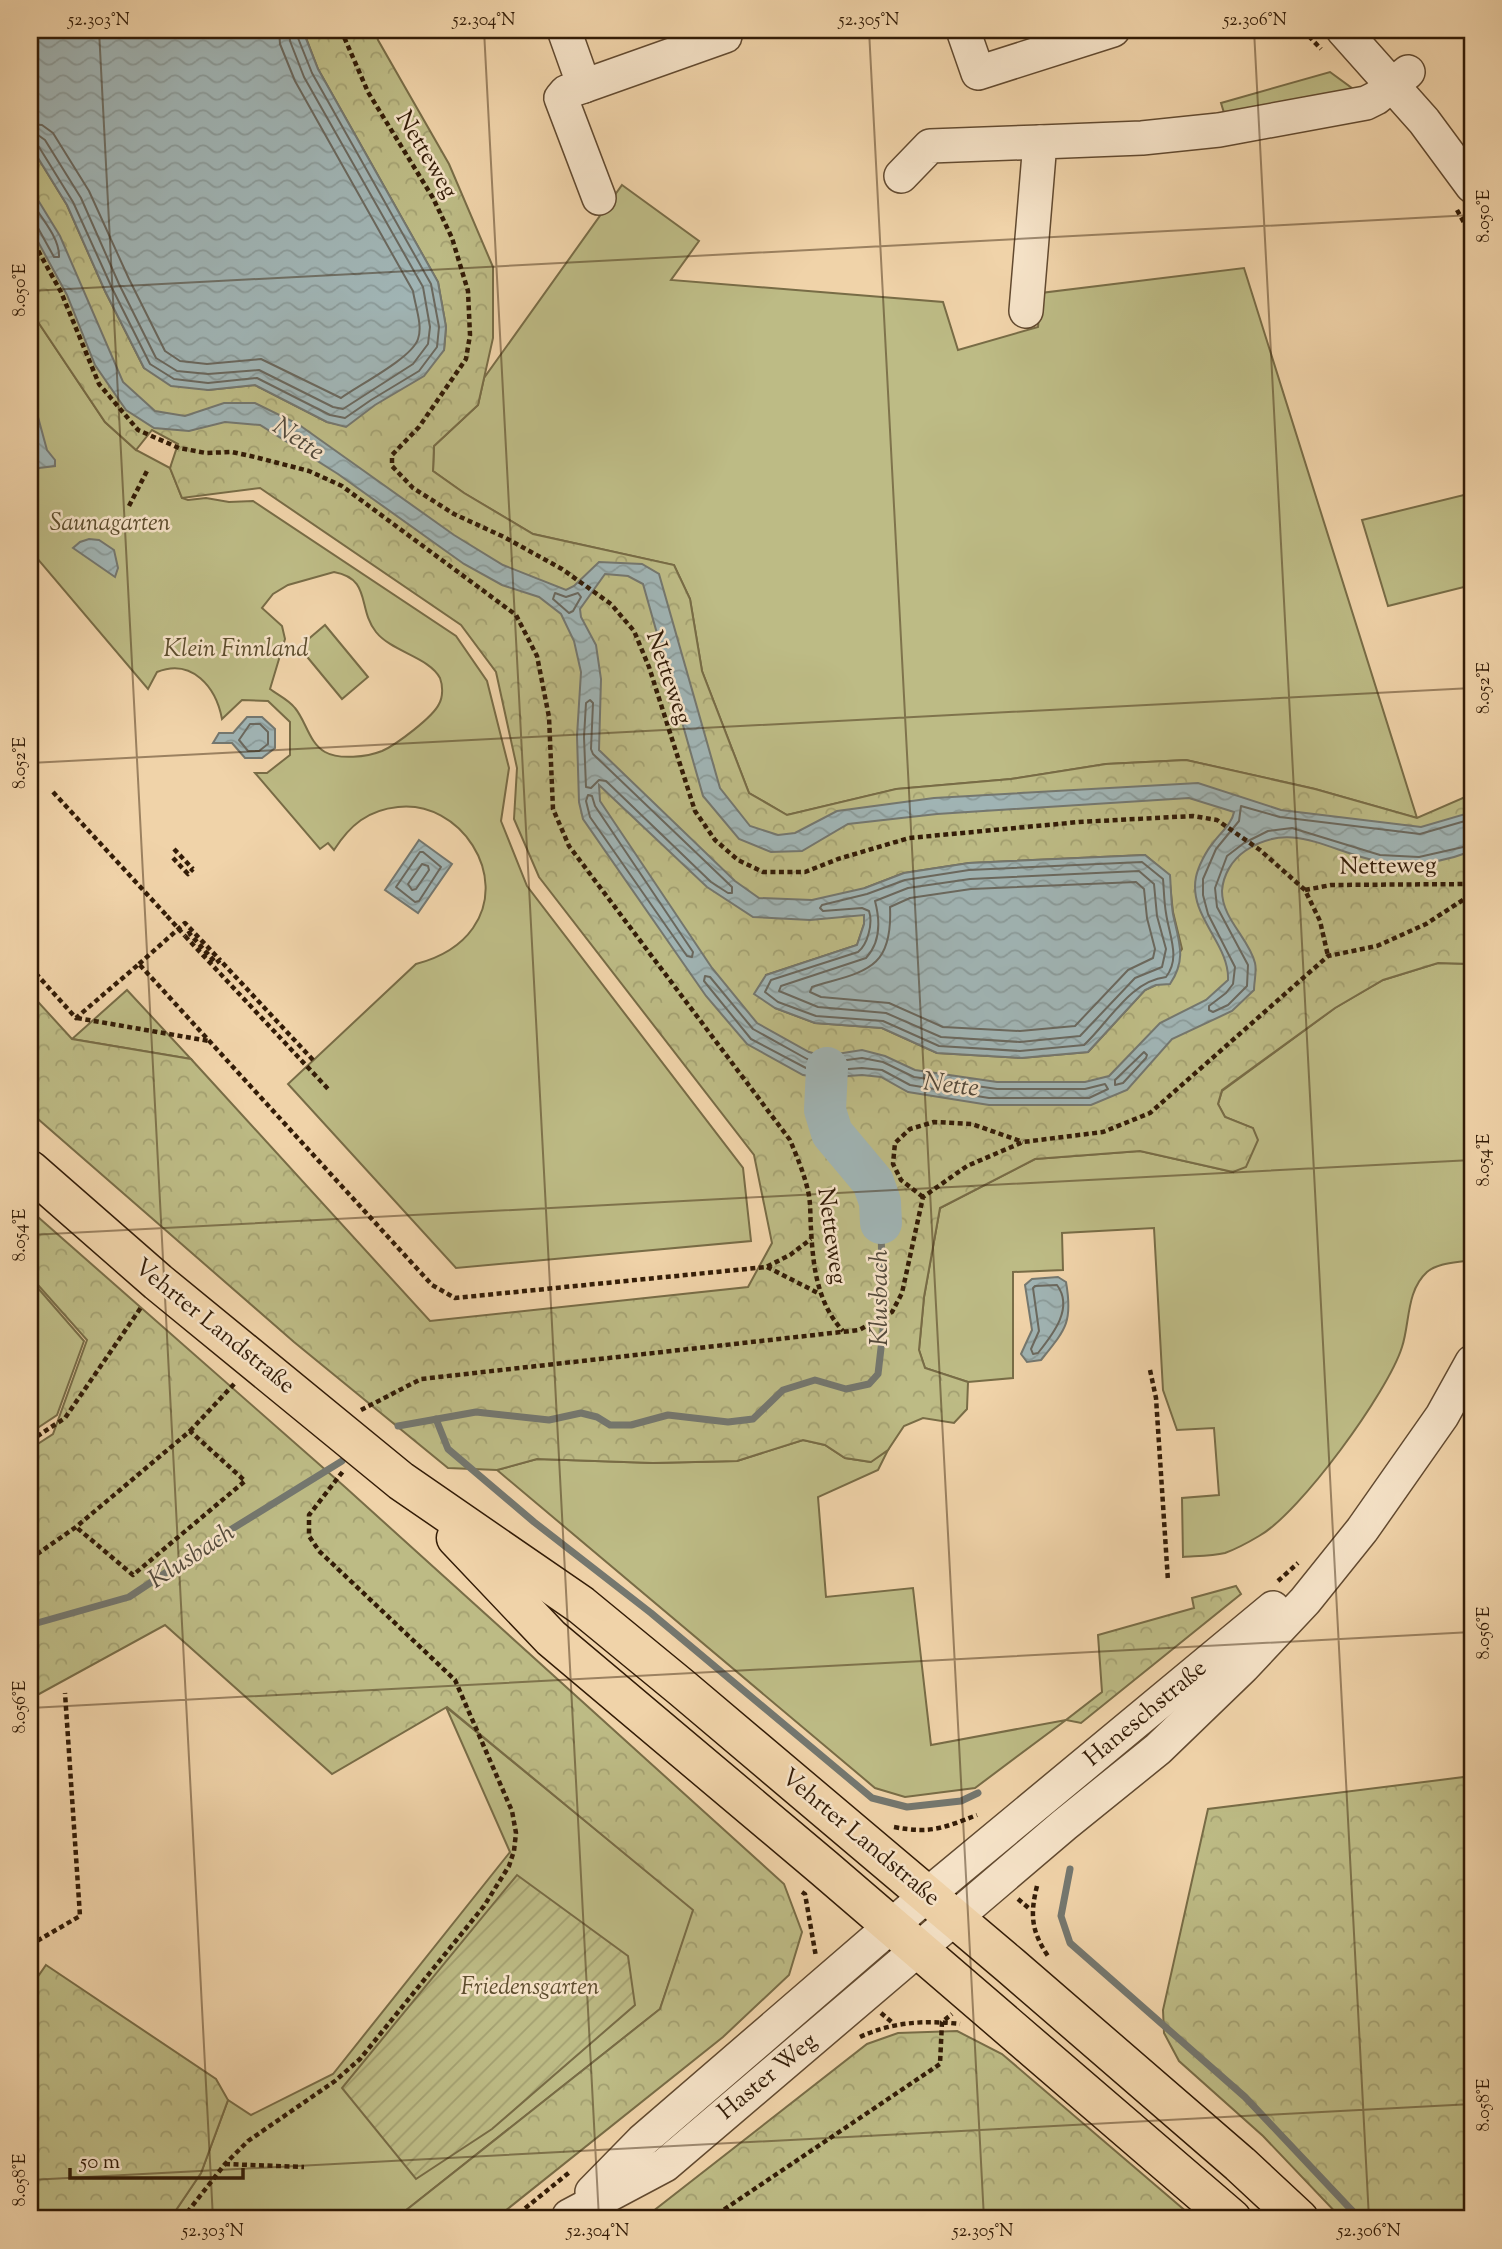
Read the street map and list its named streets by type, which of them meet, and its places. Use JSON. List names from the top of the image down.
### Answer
{
  "streets": {
    "main road": ["Vehrter Landstraße"],
    "street": ["Haneschstraße", "Haster Weg"],
    "path": ["Netteweg"]
  },
  "crossings": [
    ["Vehrter Landstraße", "Haneschstraße"],
    ["Vehrter Landstraße", "Haster Weg"],
    ["Haneschstraße", "Haster Weg"]
  ],
  "water": ["Nette", "Klusbach"],
  "parks": ["Saunagarten", "Klein Finnland", "Friedensgarten"],
  "scale_bar": "50 m",
  "coordinates": [
    "52.303°N",
    "52.304°N",
    "52.305°N",
    "52.306°N",
    "8.050°E",
    "8.052°E",
    "8.054°E",
    "8.056°E",
    "8.058°E"
  ]
}
